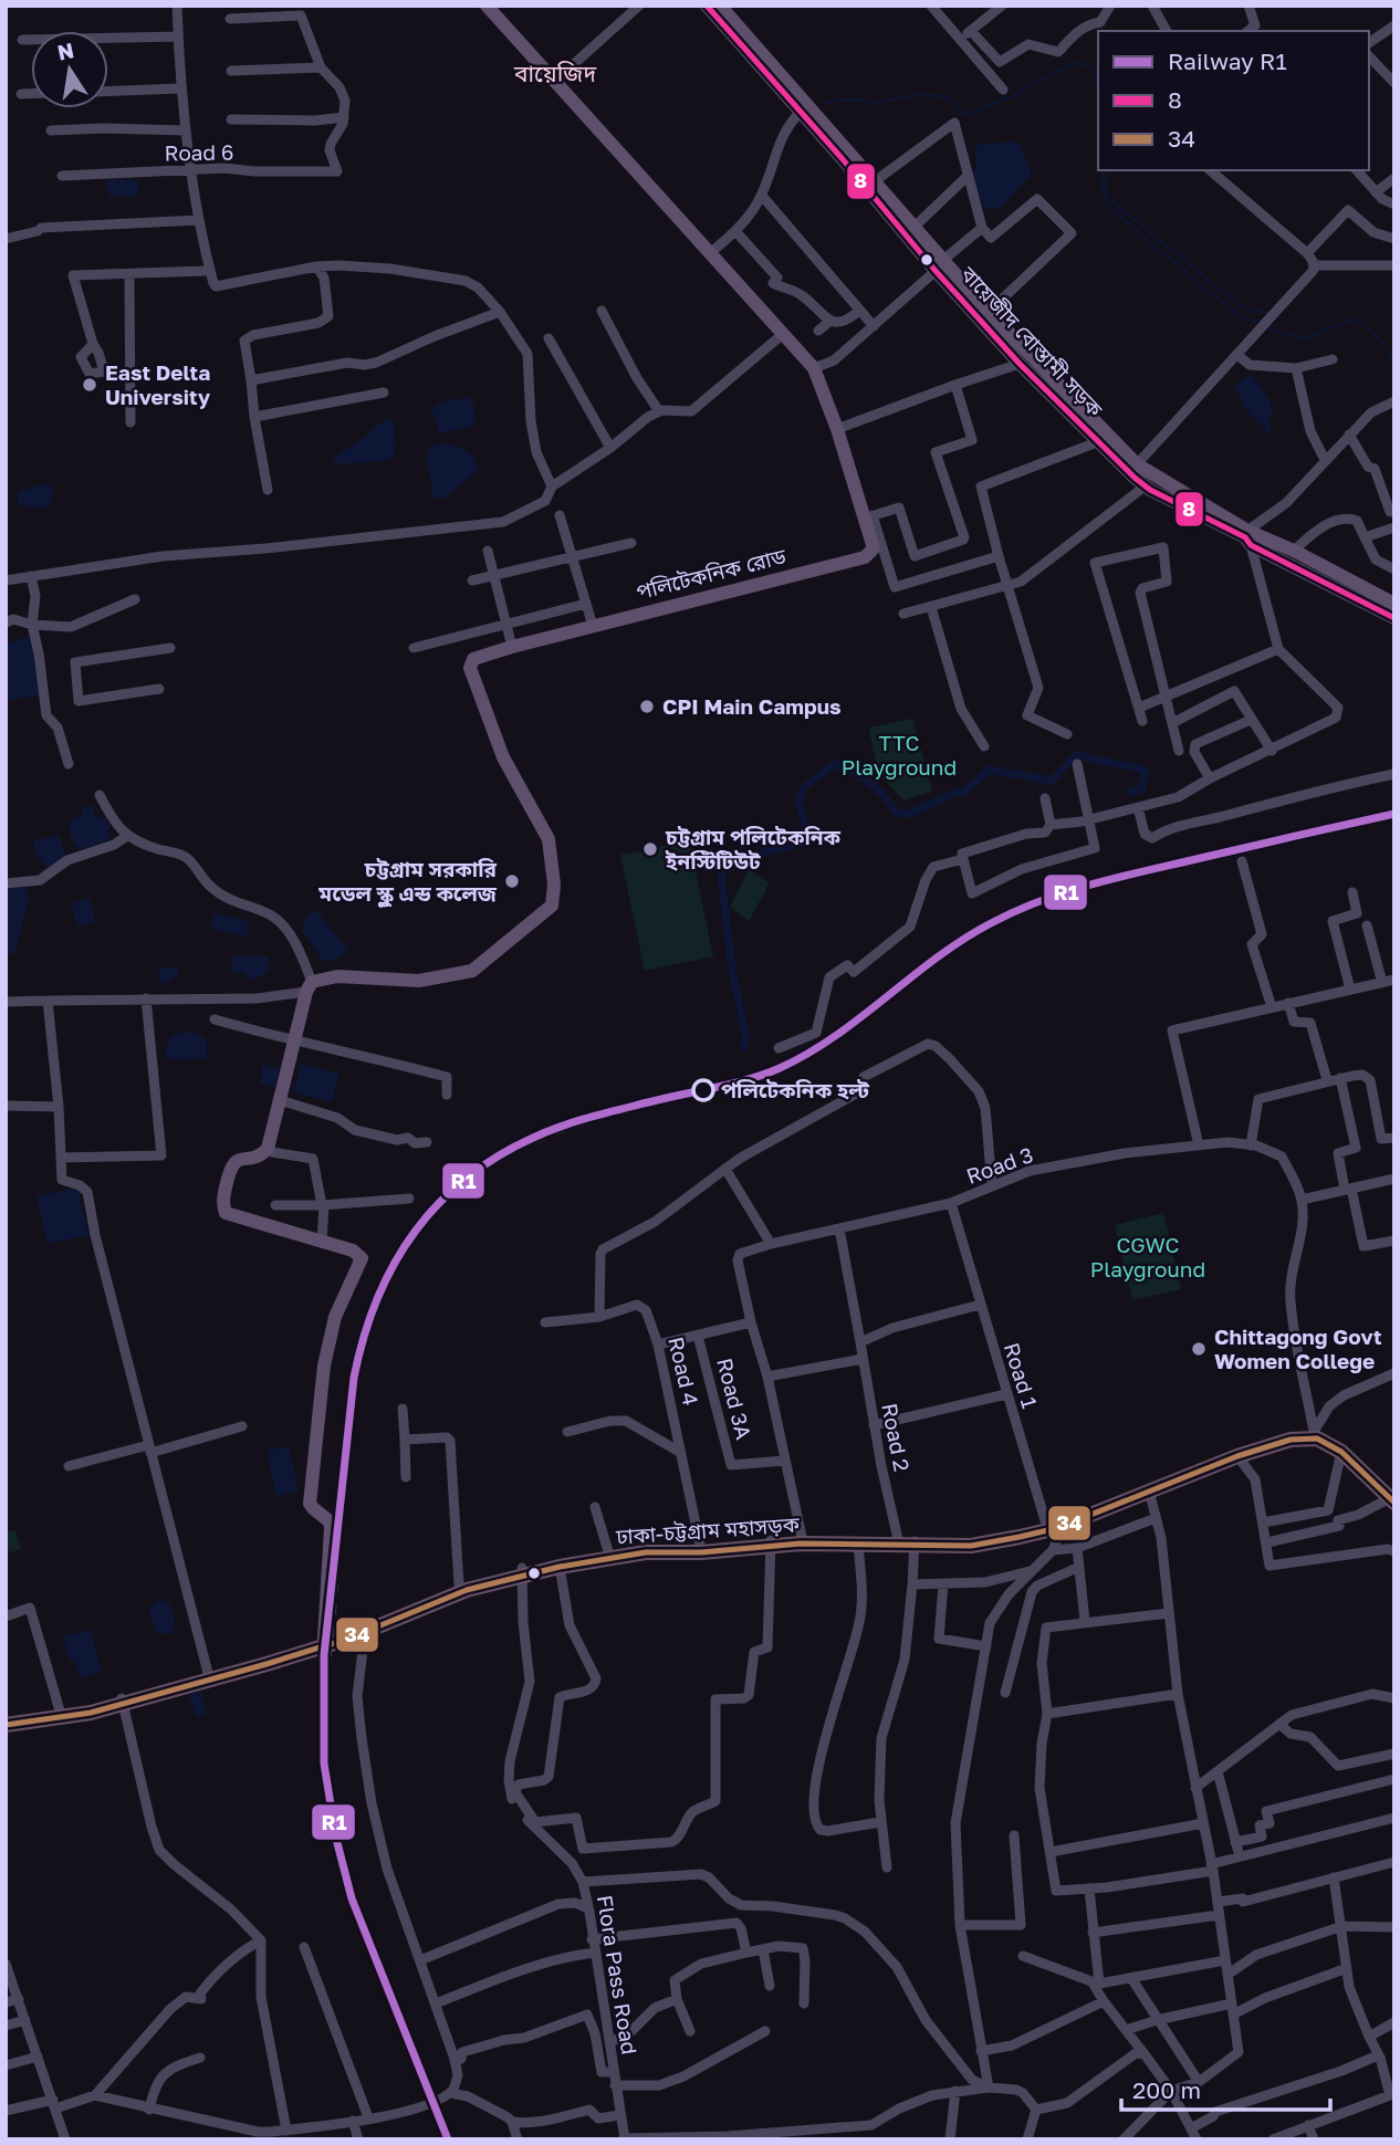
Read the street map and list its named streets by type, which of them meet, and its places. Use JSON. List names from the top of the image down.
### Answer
{
  "streets": {
    "highway": ["ঢাকা-চট্টগ্রাম মহাসড়ক"],
    "main road": ["বায়েজীদ বোস্তামী সড়ক", "পলিটেকনিক রোড"],
    "street": [
      "Road 6",
      "Road 3",
      "Road 4",
      "Road 1",
      "Road 3A",
      "Road 2",
      "Flora Pass Road"
    ]
  },
  "crossings": [
    ["Road 3", "Road 1"],
    ["Road 3", "Road 3A"],
    ["Road 3", "Road 2"],
    ["Road 3", "ঢাকা-চট্টগ্রাম মহাসড়ক"],
    ["Road 4", "ঢাকা-চট্টগ্রাম মহাসড়ক"],
    ["Road 1", "ঢাকা-চট্টগ্রাম মহাসড়ক"],
    ["Road 2", "ঢাকা-চট্টগ্রাম মহাসড়ক"],
    ["ঢাকা-চট্টগ্রাম মহাসড়ক", "Flora Pass Road"]
  ],
  "districts": ["বায়েজিদ"],
  "parks": ["TTC Playground", "CGWC Playground"],
  "places": [
    "East Delta University",
    "CPI Main Campus",
    "চট্টগ্রাম পলিটেকনিক ইনস্টিটিউট",
    "চট্টগ্রাম সরকারি মডেল স্কুল এন্ড কলেজ",
    "পলিটেকনিক হল্ট",
    "Chittagong Govt Women College"
  ],
  "lines": ["transit line 8", "rail line R1", "transit line 34"],
  "legend": ["Railway R1", "8", "34"],
  "scale_bar": "200 m",
  "north": "top"
}
